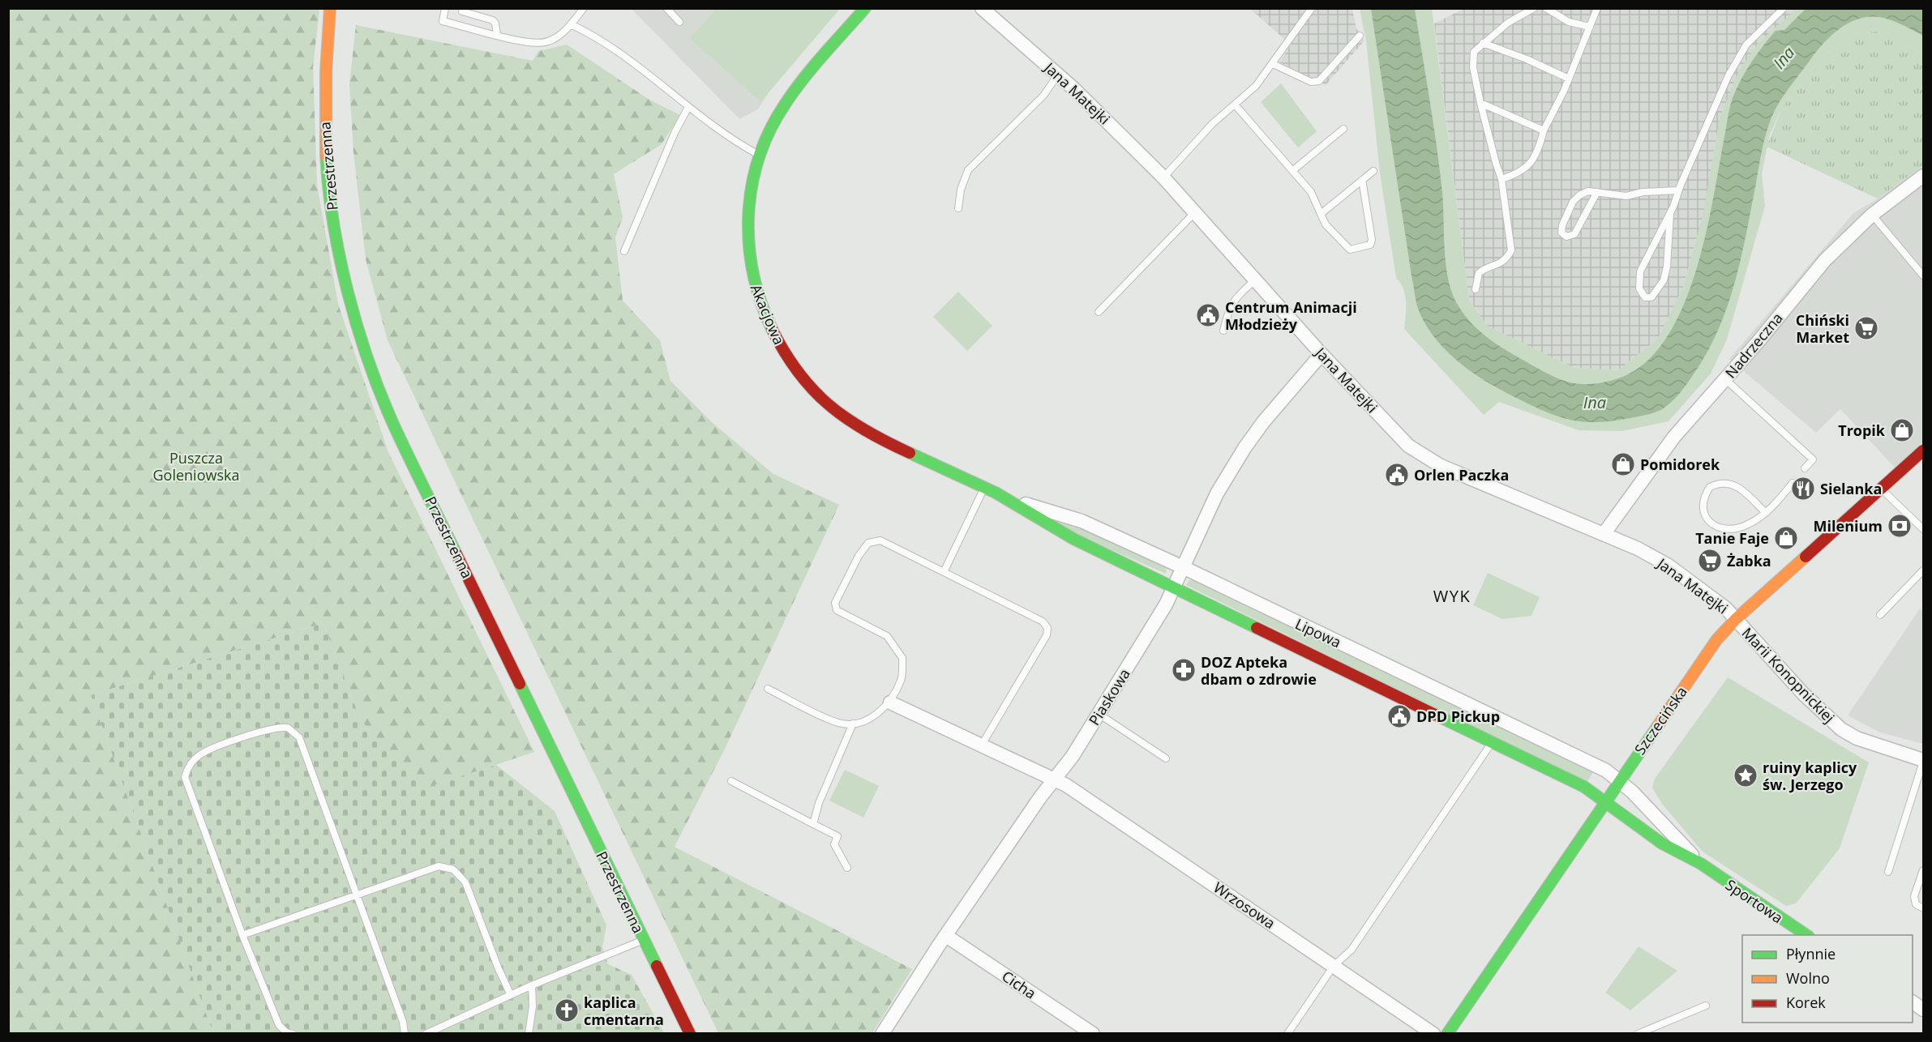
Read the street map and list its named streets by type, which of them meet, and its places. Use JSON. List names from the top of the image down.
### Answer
{
  "streets": {
    "street": [
      "Jana Matejki",
      "Przestrzenna",
      "Akacjowa",
      "Nadrzeczna",
      "Lipowa",
      "Marii Konopnickiej",
      "Piaskowa",
      "Szczecińska",
      "Sportowa",
      "Wrzosowa",
      "Cicha"
    ]
  },
  "crossings": [
    ["Jana Matejki", "Nadrzeczna"],
    ["Jana Matejki", "Marii Konopnickiej"],
    ["Jana Matejki", "Piaskowa"],
    ["Jana Matejki", "Szczecińska"],
    ["Akacjowa", "Lipowa"],
    ["Lipowa", "Piaskowa"],
    ["Lipowa", "Szczecińska"],
    ["Lipowa", "Sportowa"],
    ["Marii Konopnickiej", "Szczecińska"],
    ["Piaskowa", "Wrzosowa"],
    ["Piaskowa", "Cicha"],
    ["Szczecińska", "Sportowa"]
  ],
  "districts": ["WYK"],
  "water": ["Ina"],
  "parks": ["Puszcza Goleniowska"],
  "places": {
    "public building": ["Centrum Animacji Młodzieży", "Orlen Paczka", "DPD Pickup"],
    "supermarket": ["Chiński Market", "Żabka"],
    "shop": ["Tropik", "Pomidorek", "Tanie Faje"],
    "restaurant": ["Sielanka"],
    "bank": ["Milenium"],
    "pharmacy": ["DOZ Apteka dbam o zdrowie"],
    "place": ["ruiny kaplicy św. Jerzego"],
    "church": ["kaplica cmentarna"]
  },
  "legend": ["Płynnie", "Wolno", "Korek"]
}
